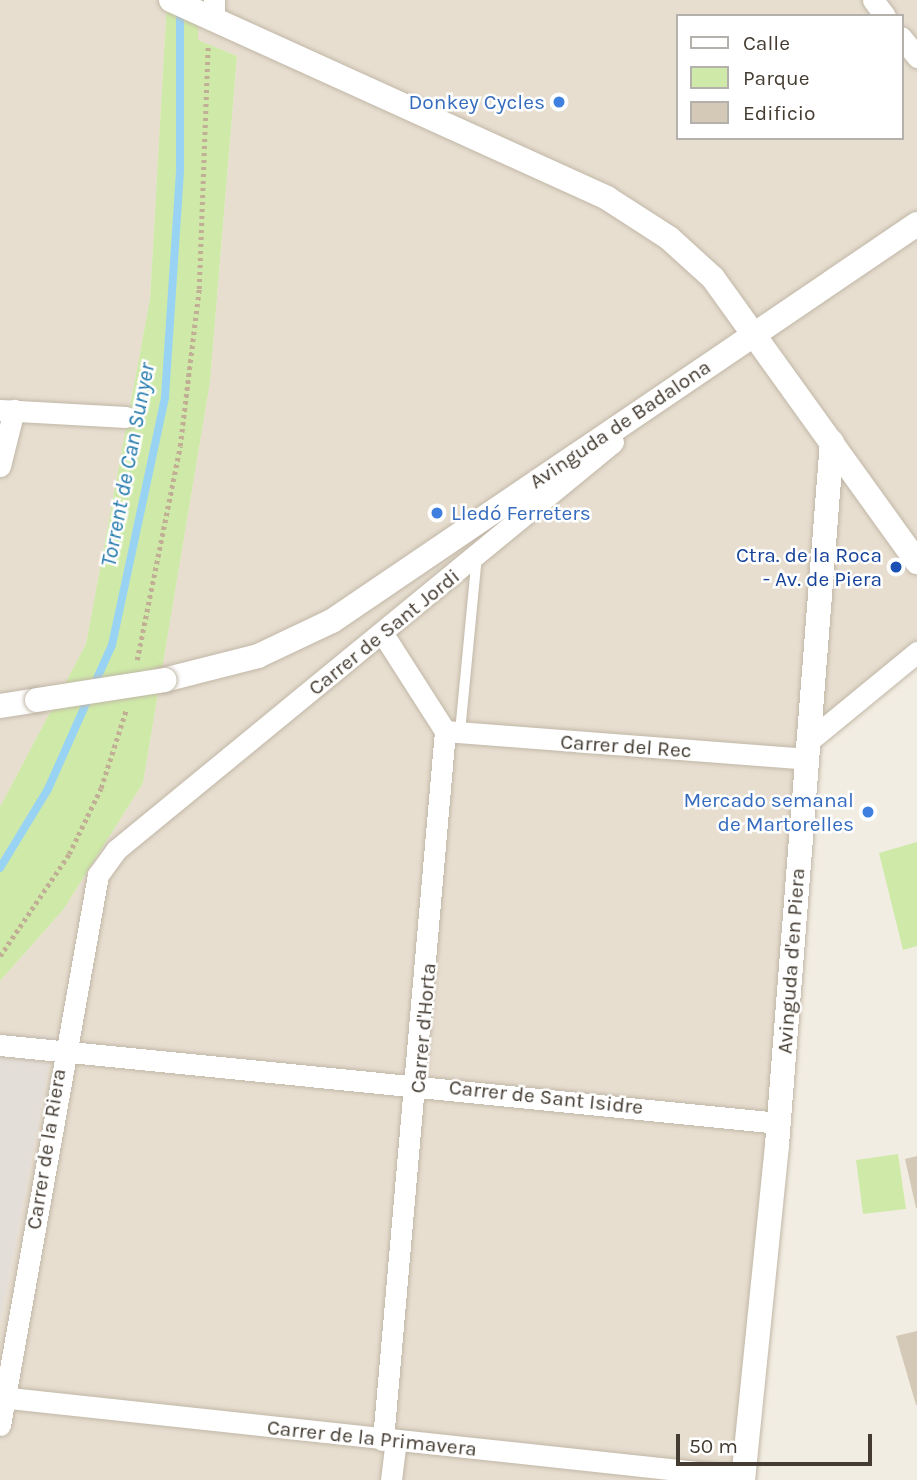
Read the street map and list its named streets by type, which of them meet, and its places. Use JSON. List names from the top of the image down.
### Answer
{
  "streets": {
    "street": [
      "Avinguda de Badalona",
      "Carrer de Sant Jordi",
      "Carrer del Rec",
      "Avinguda d'en Piera",
      "Carrer d'Horta",
      "Carrer de Sant Isidre",
      "Carrer de la Riera",
      "Carrer de la Primavera"
    ]
  },
  "crossings": [
    ["Avinguda de Badalona", "Carrer de Sant Jordi"],
    ["Carrer de Sant Jordi", "Carrer de la Riera"],
    ["Carrer del Rec", "Avinguda d'en Piera"],
    ["Carrer del Rec", "Carrer d'Horta"],
    ["Avinguda d'en Piera", "Carrer de Sant Isidre"],
    ["Avinguda d'en Piera", "Carrer de la Primavera"],
    ["Carrer d'Horta", "Carrer de Sant Isidre"],
    ["Carrer d'Horta", "Carrer de la Primavera"],
    ["Carrer de Sant Isidre", "Carrer de la Riera"],
    ["Carrer de la Riera", "Carrer de la Primavera"]
  ],
  "water": ["Torrent de Can Sunyer"],
  "places": [
    "Donkey Cycles",
    "Lledó Ferreters",
    "Ctra. de la Roca - Av. de Piera",
    "Mercado semanal de Martorelles"
  ],
  "legend": ["Calle", "Parque", "Edificio"],
  "scale_bar": "50 m"
}
